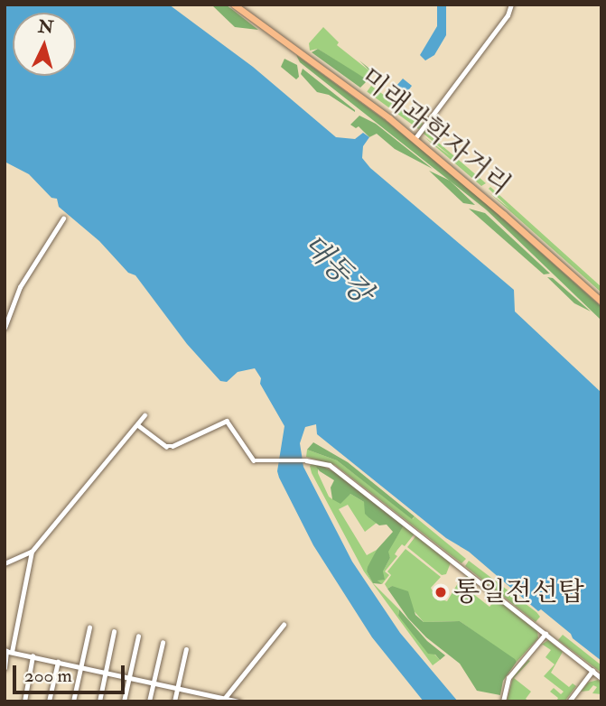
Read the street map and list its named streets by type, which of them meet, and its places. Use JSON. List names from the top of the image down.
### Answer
{
  "streets": {
    "main road": ["미래과학자거리"]
  },
  "water": ["대동강"],
  "places": ["통일전선탑"],
  "scale_bar": "200 m",
  "north": "top"
}
